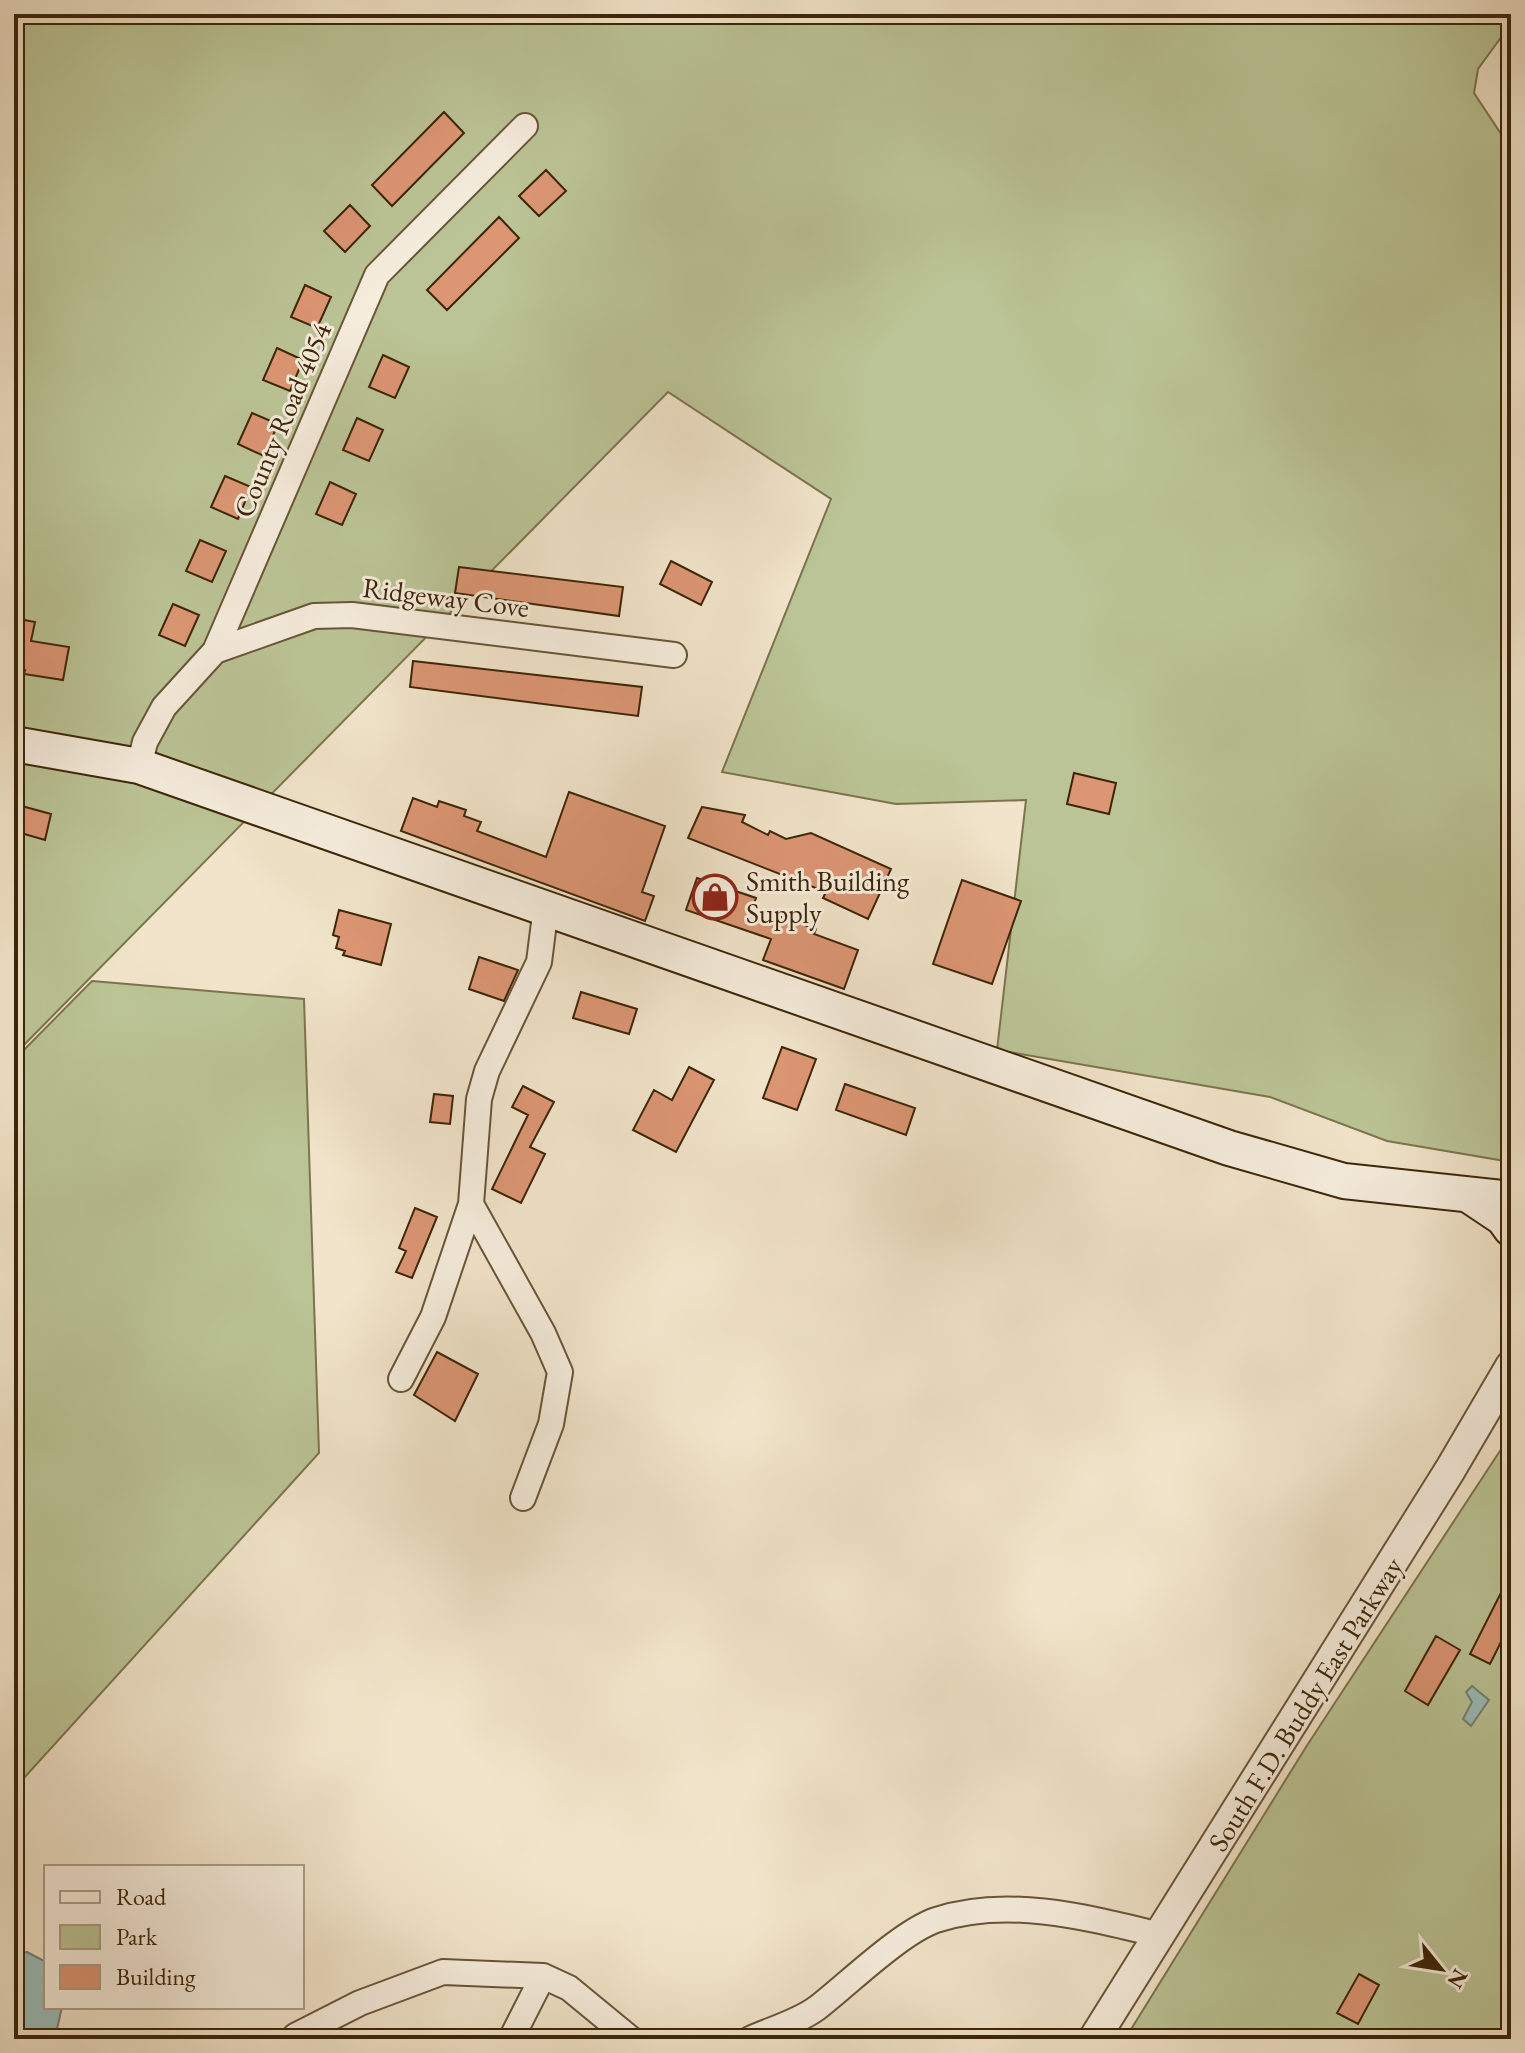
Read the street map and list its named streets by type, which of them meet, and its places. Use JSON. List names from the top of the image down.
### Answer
{
  "streets": {
    "street": ["County Road 4054", "Ridgeway Cove", "South F.D. Buddy East Parkway"]
  },
  "crossings": [
    ["County Road 4054", "Ridgeway Cove"]
  ],
  "places": {
    "shop": ["Smith Building Supply"]
  },
  "legend": ["Road", "Park", "Building"],
  "north": "bottom right"
}
